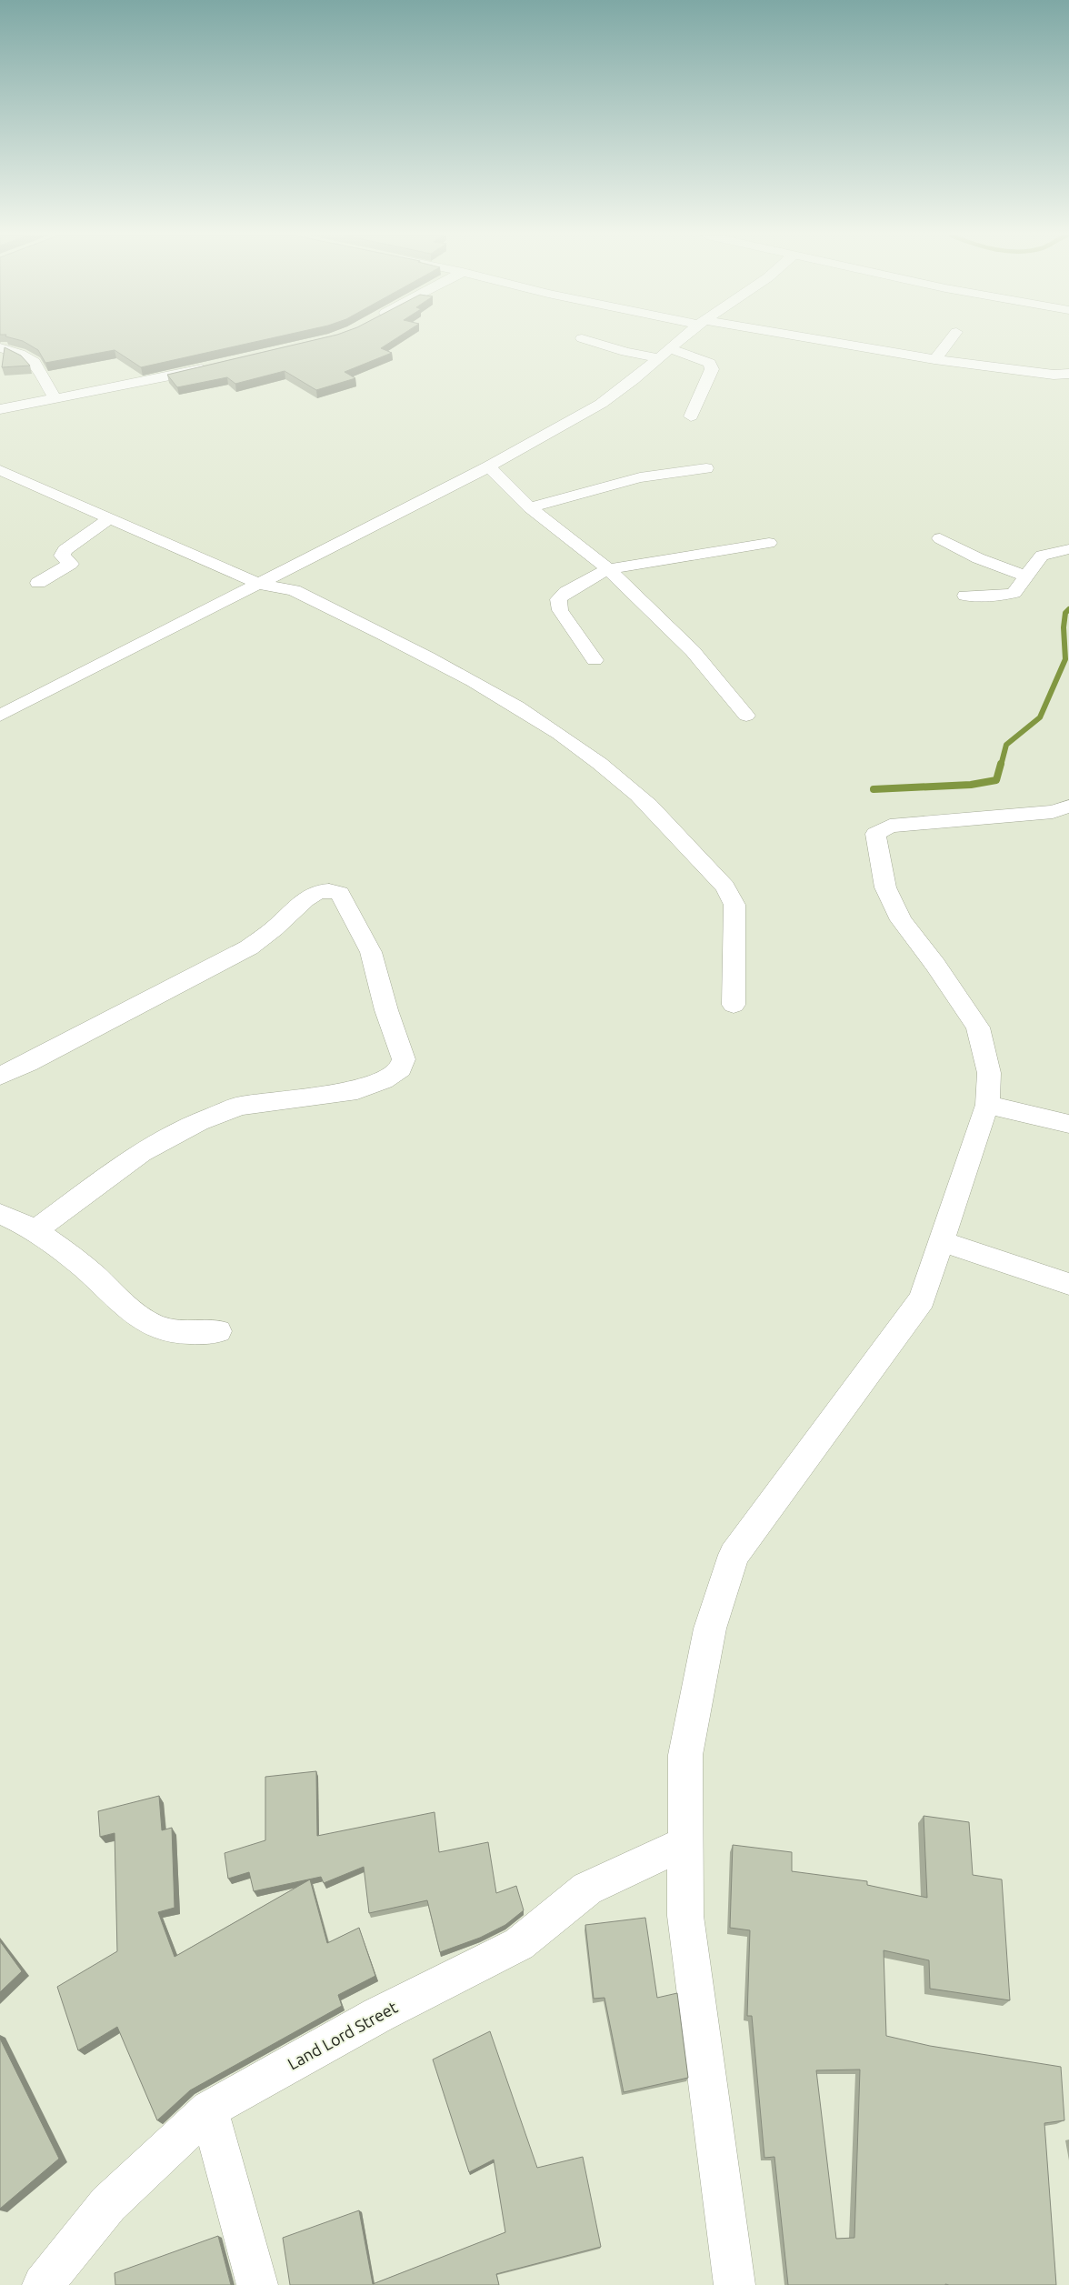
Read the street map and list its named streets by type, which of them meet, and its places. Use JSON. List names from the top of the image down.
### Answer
{
  "streets": {
    "street": ["Land Lord Street"]
  }
}
